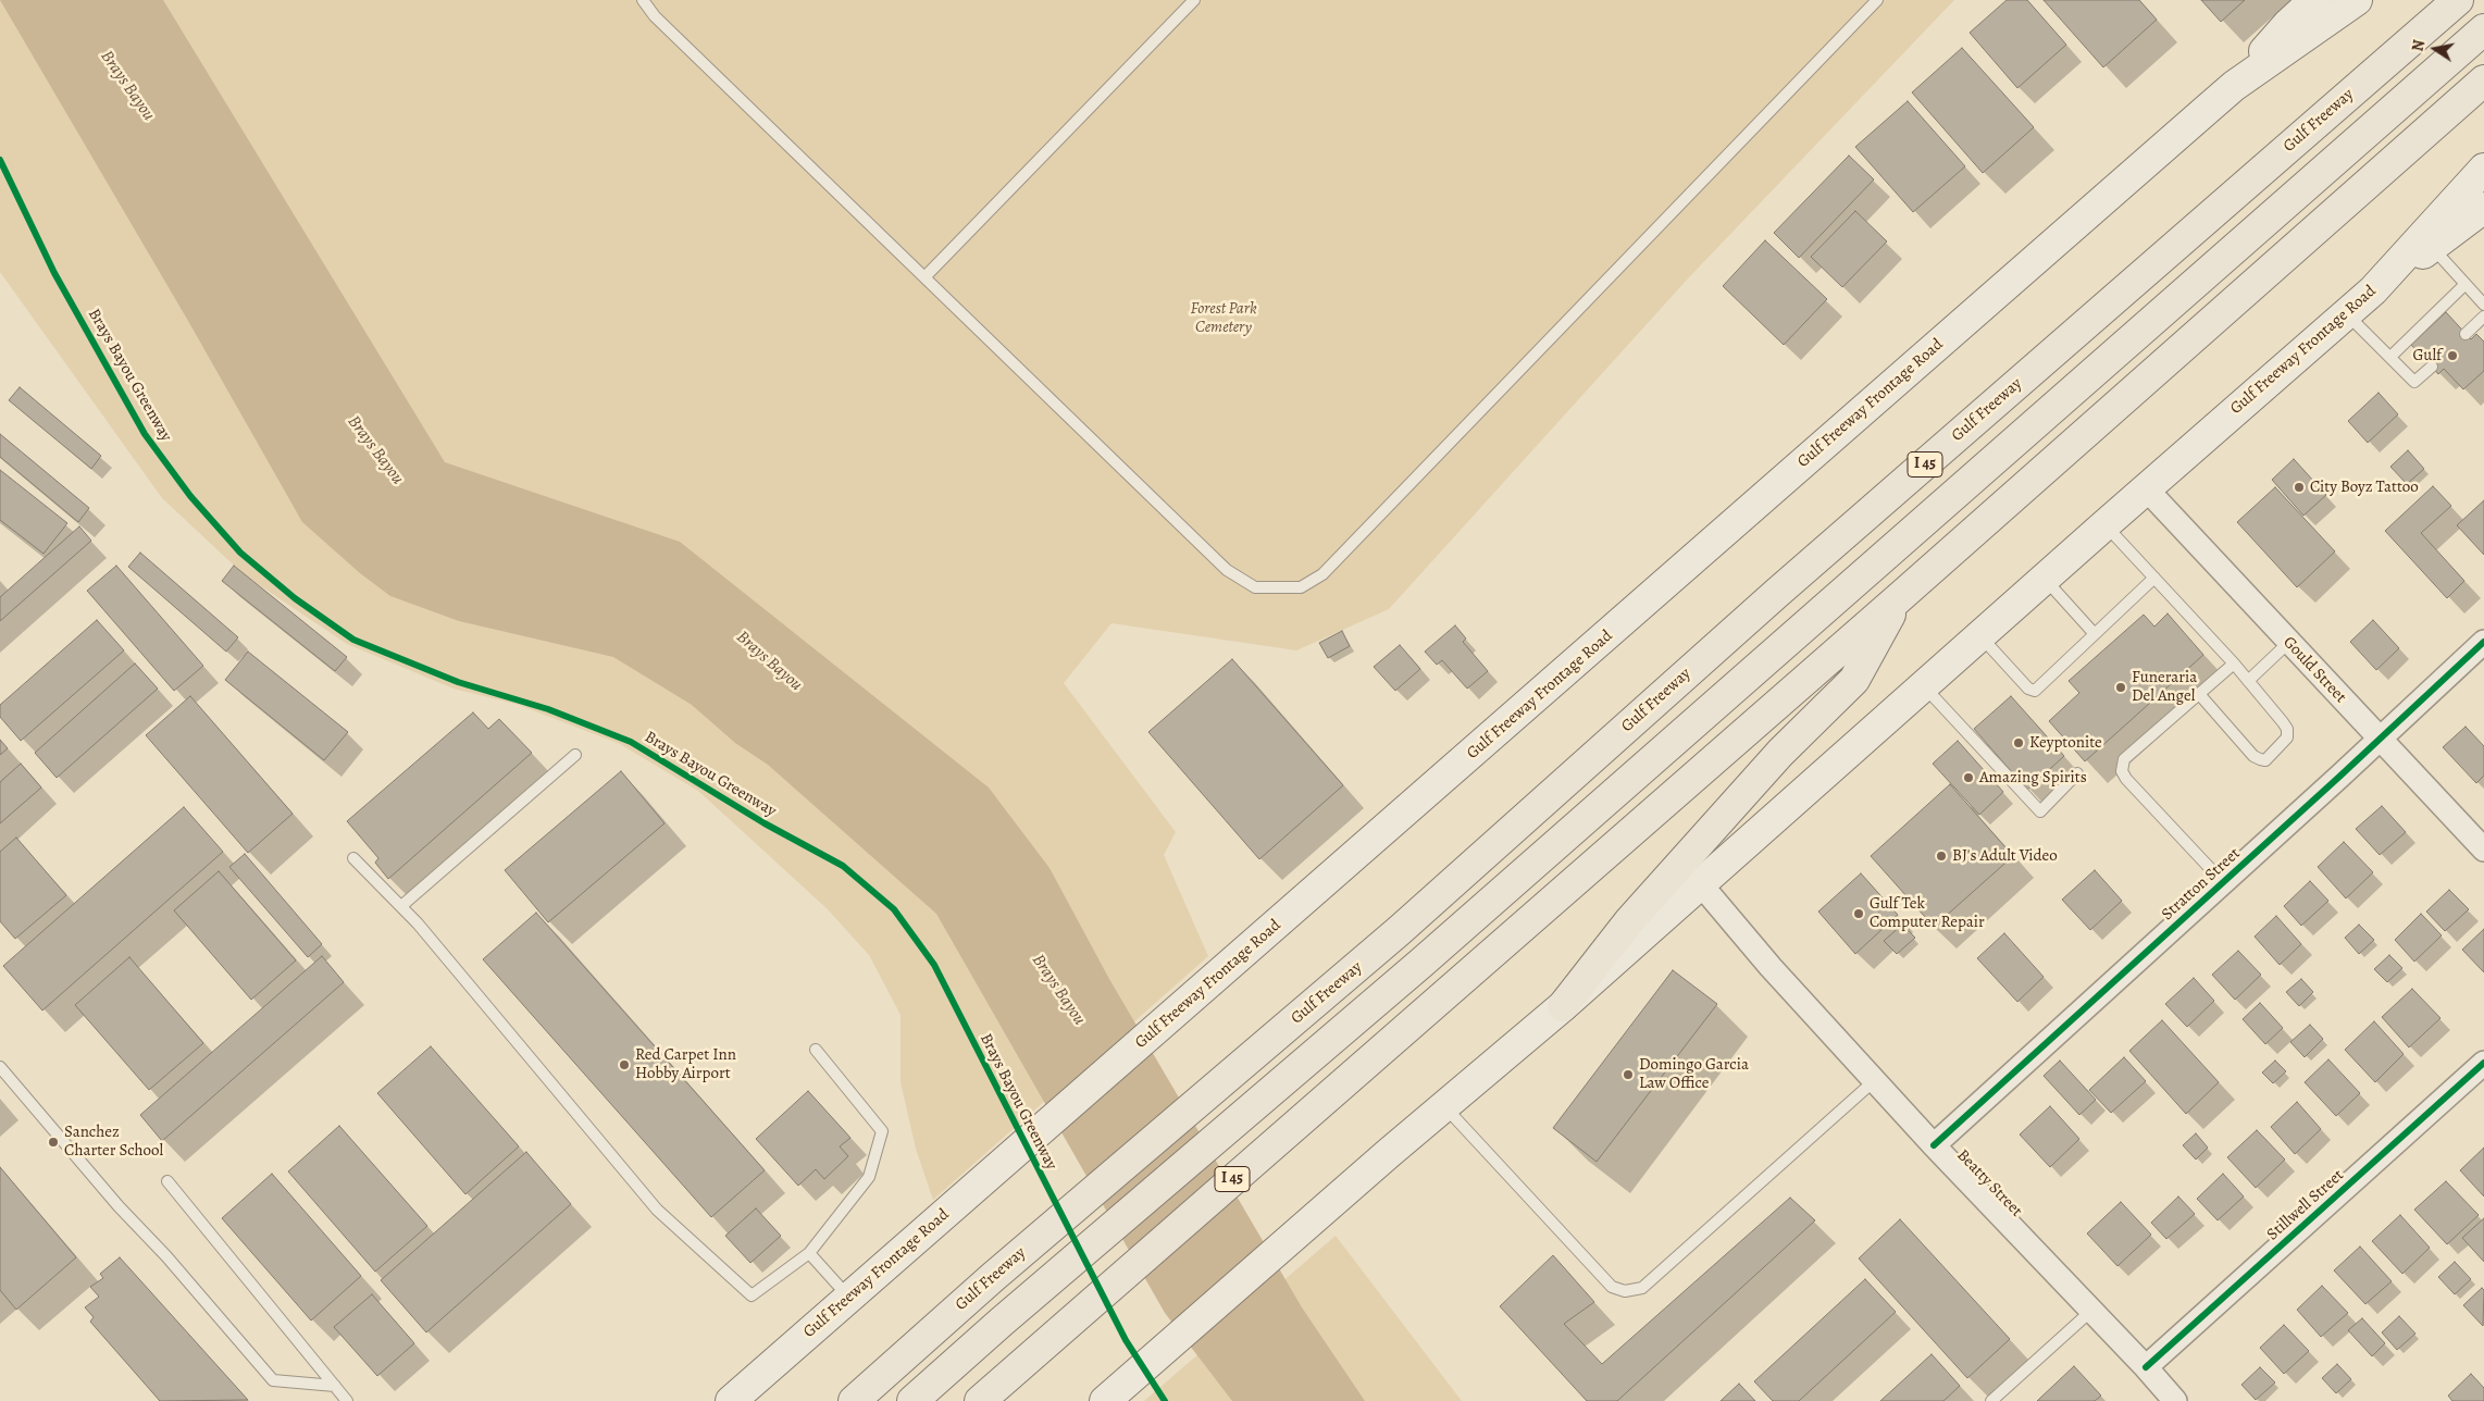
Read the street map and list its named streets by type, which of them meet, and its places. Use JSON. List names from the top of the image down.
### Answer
{
  "streets": {
    "highway": ["Gulf Freeway", "I 45"],
    "main road": ["Gulf Freeway Frontage Road"],
    "street": [
      "Gould Street",
      "Stratton Street",
      "Beatty Street",
      "Stillwell Street"
    ],
    "cycle path": ["Brays Bayou Greenway"]
  },
  "crossings": [
    ["Gulf Freeway Frontage Road", "Gould Street"],
    ["Gulf Freeway Frontage Road", "Beatty Street"],
    ["Gould Street", "Stratton Street"],
    ["Stratton Street", "Beatty Street"],
    ["Beatty Street", "Stillwell Street"]
  ],
  "water": ["Brays Bayou"],
  "parks": ["Forest Park Cemetery"],
  "places": [
    "Gulf",
    "City Boyz Tattoo",
    "Funeraria Del Angel",
    "Keyptonite",
    "Amazing Spirits",
    "BJ's Adult Video",
    "Gulf Tek Computer Repair",
    "Red Carpet Inn Hobby Airport",
    "Domingo Garcia Law Office",
    "Sanchez Charter School"
  ],
  "north": "left"
}
